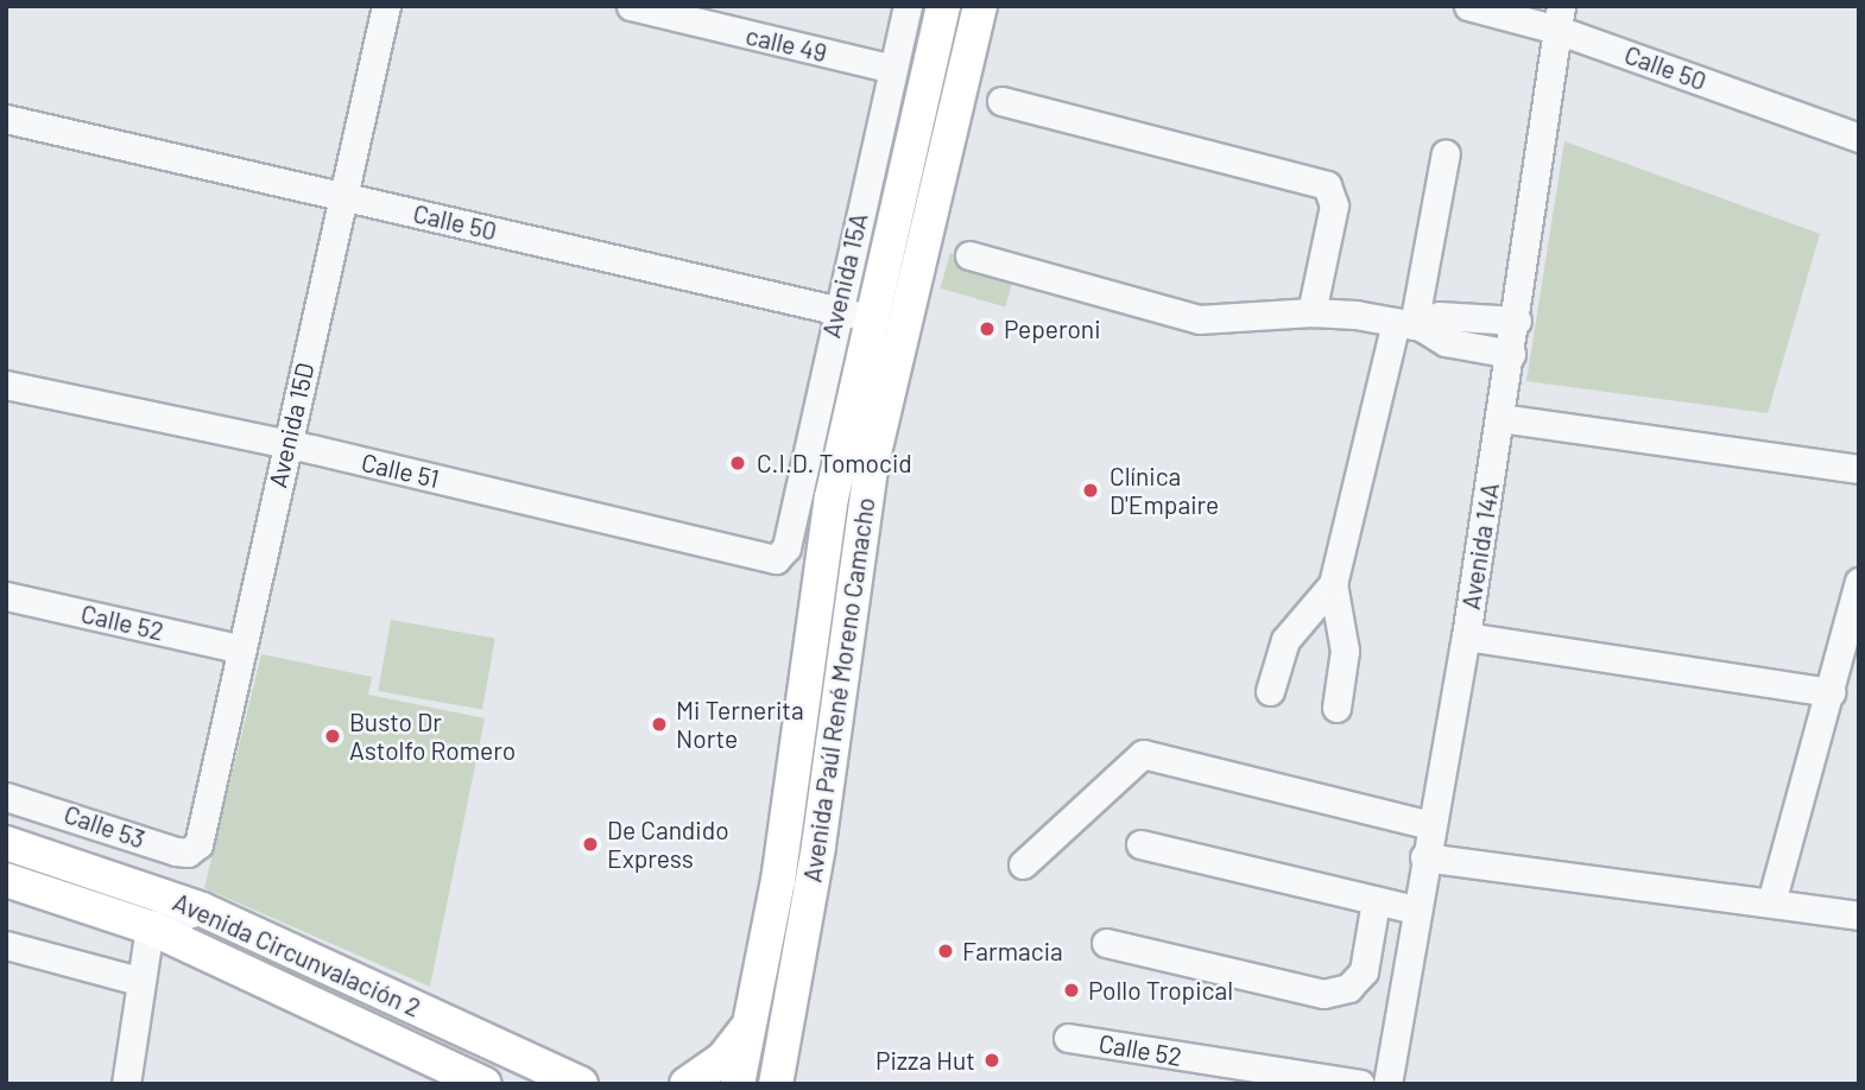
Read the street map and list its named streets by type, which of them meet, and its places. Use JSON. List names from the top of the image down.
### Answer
{
  "streets": {
    "main road": ["Avenida Paúl René Moreno Camacho", "Avenida Circunvalación 2"],
    "street": [
      "calle 49",
      "Calle 50",
      "Avenida 15A",
      "Avenida 15D",
      "Calle 51",
      "Avenida 14A",
      "Calle 52",
      "Calle 53"
    ]
  },
  "crossings": [
    ["calle 49", "Avenida 15A"],
    ["Calle 50", "Avenida 15A"],
    ["Calle 50", "Avenida 15D"],
    ["Calle 50", "Avenida 14A"],
    ["Calle 50", "Avenida Paúl René Moreno Camacho"],
    ["Avenida 15A", "Calle 51"],
    ["Avenida 15D", "Calle 51"],
    ["Avenida 15D", "Calle 52"],
    ["Avenida 15D", "Calle 53"]
  ],
  "places": [
    "Peperoni",
    "C.I.D. Tomocid",
    "Clínica D'Empaire",
    "Mi Ternerita Norte",
    "Busto Dr Astolfo Romero",
    "De Candido Express",
    "Farmacia",
    "Pollo Tropical",
    "Pizza Hut"
  ]
}
